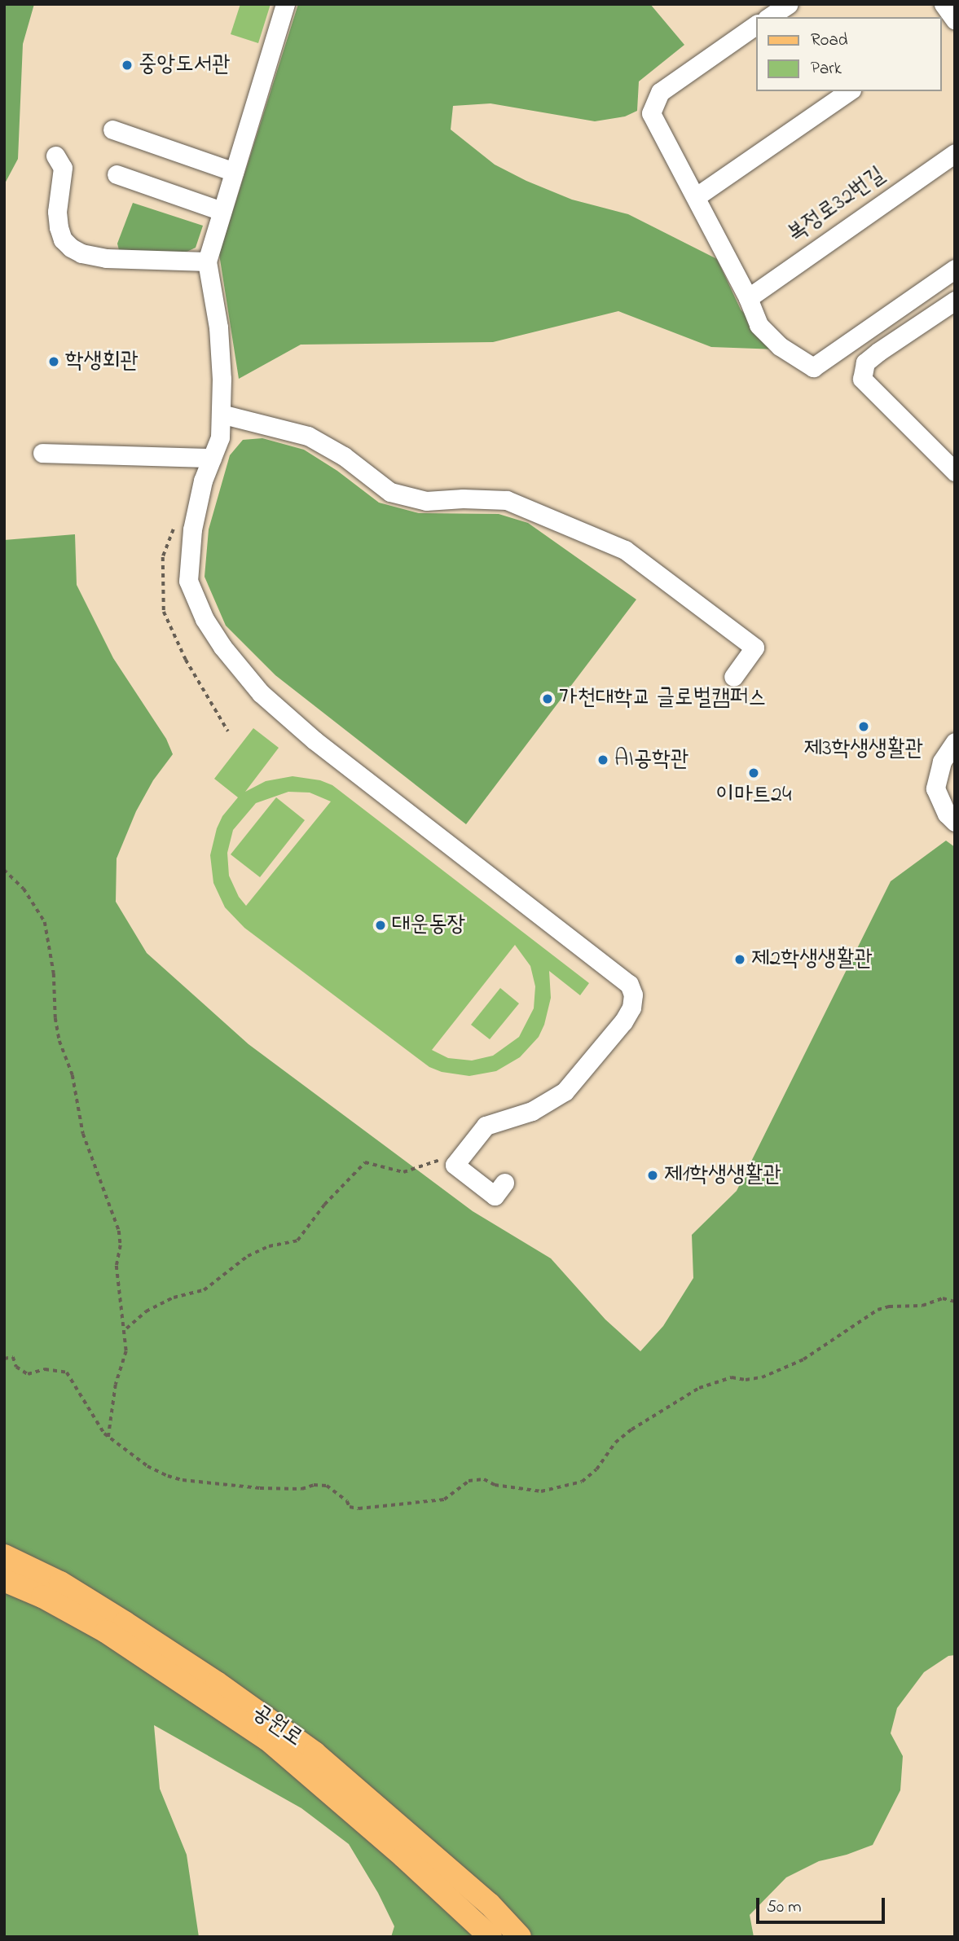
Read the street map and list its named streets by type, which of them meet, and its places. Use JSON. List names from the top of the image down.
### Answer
{
  "streets": {
    "main road": ["공원로"],
    "street": ["복정로32번길"]
  },
  "places": [
    "중앙도서관",
    "학생회관",
    "가천대학교 글로벌캠퍼스",
    "제3학생생활관",
    "AI공학관",
    "이마트24",
    "대운동장",
    "제2학생생활관",
    "제1학생생활관"
  ],
  "legend": ["Road", "Park"],
  "scale_bar": "50 m"
}
